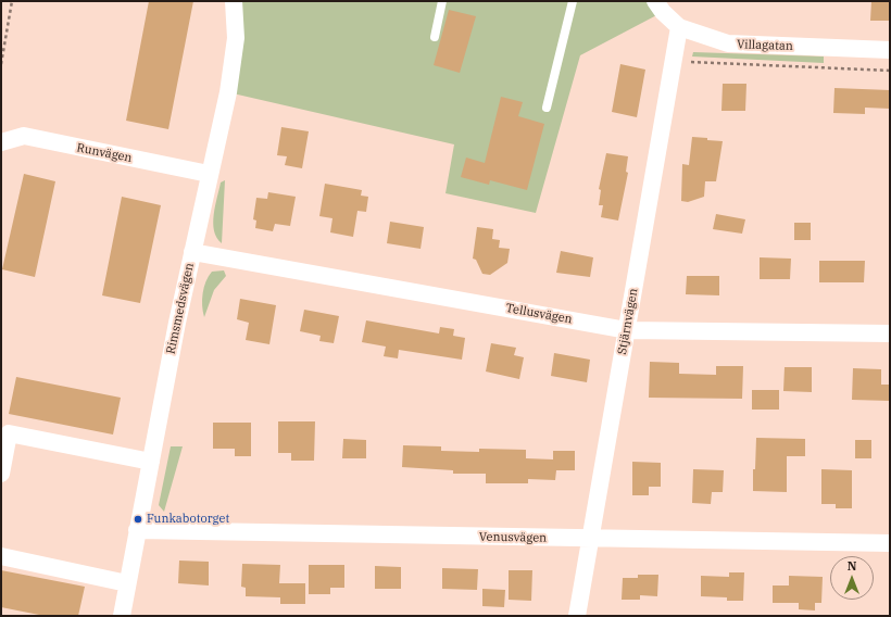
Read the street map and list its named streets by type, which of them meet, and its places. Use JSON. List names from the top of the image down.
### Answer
{
  "streets": {
    "street": [
      "Villagatan",
      "Runvägen",
      "Rimsmedsvägen",
      "Tellusvägen",
      "Stjärnvägen",
      "Venusvägen"
    ]
  },
  "crossings": [
    ["Villagatan", "Stjärnvägen"],
    ["Runvägen", "Rimsmedsvägen"],
    ["Rimsmedsvägen", "Tellusvägen"],
    ["Rimsmedsvägen", "Venusvägen"],
    ["Tellusvägen", "Stjärnvägen"],
    ["Stjärnvägen", "Venusvägen"]
  ],
  "places": ["Funkabotorget"],
  "north": "top"
}
